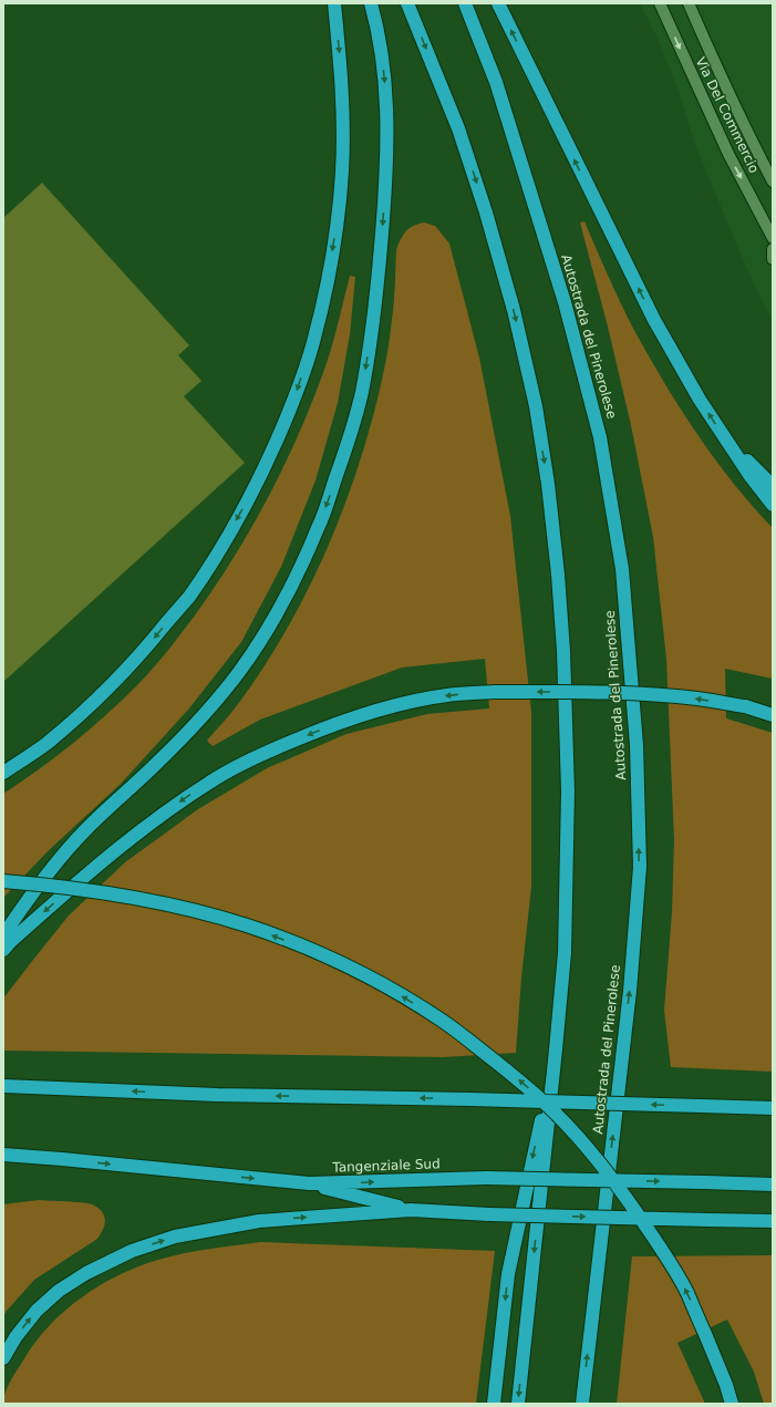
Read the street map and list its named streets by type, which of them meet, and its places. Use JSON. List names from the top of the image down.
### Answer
{
  "streets": {
    "highway": ["Autostrada del Pinerolese", "Tangenziale Sud"],
    "street": ["Via Del Commercio"]
  }
}
